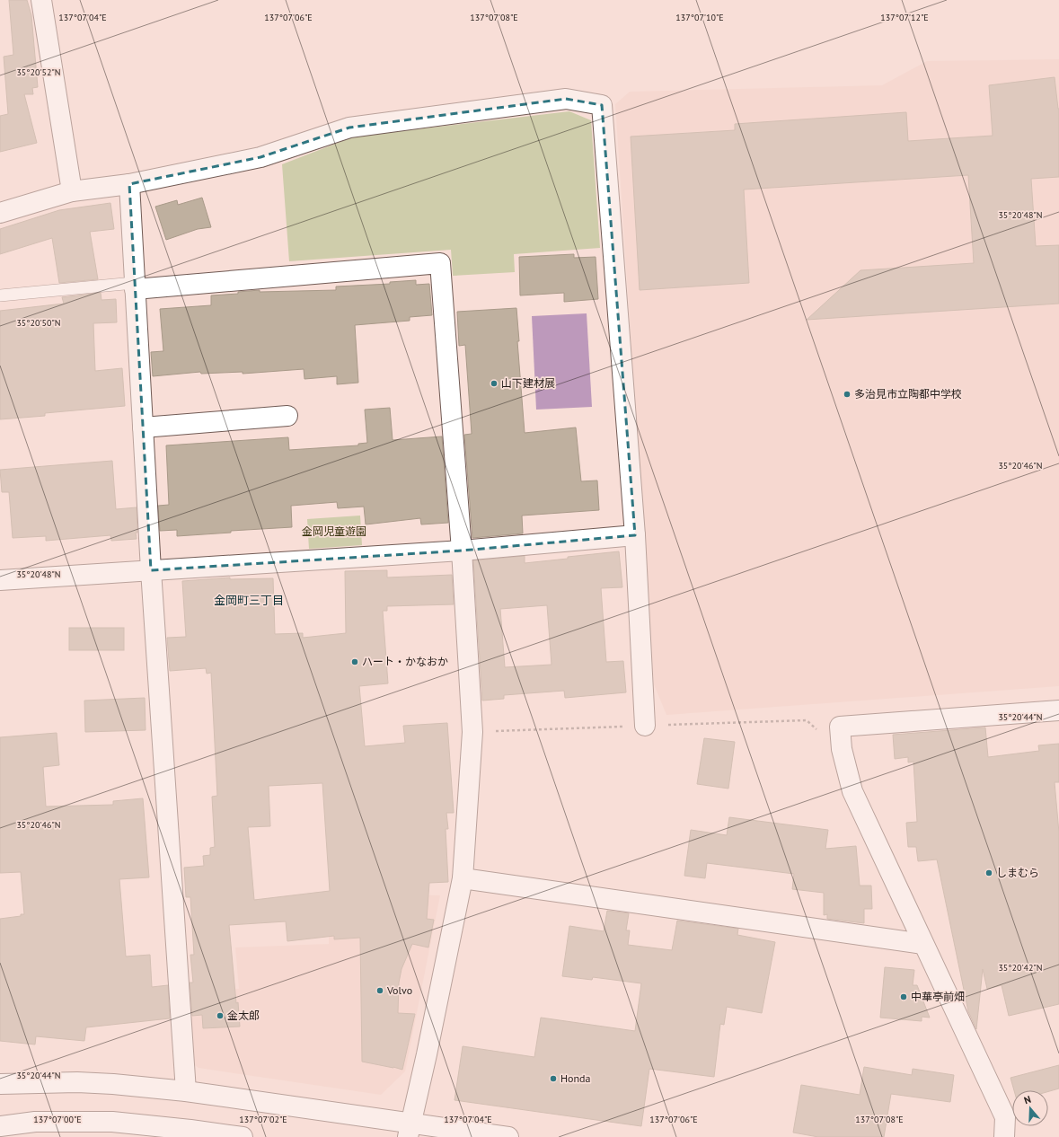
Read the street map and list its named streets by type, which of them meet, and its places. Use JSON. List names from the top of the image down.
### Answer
{
  "districts": ["金岡町三丁目"],
  "parks": ["金岡児童遊園"],
  "places": [
    "山下建材展",
    "多治見市立陶都中学校",
    "ハート・かなおか",
    "しまむら",
    "Volvo",
    "中華亭前畑",
    "金太郎",
    "Honda"
  ],
  "north": "top",
  "coordinates": [
    "137°07'04\"E",
    "137°07'06\"E",
    "137°07'08\"E",
    "137°07'10\"E",
    "137°07'12\"E",
    "35°20'52\"N",
    "35°20'48\"N",
    "35°20'50\"N",
    "35°20'46\"N",
    "35°20'44\"N",
    "35°20'42\"N",
    "137°07'00\"E",
    "137°07'02\"E"
  ]
}
